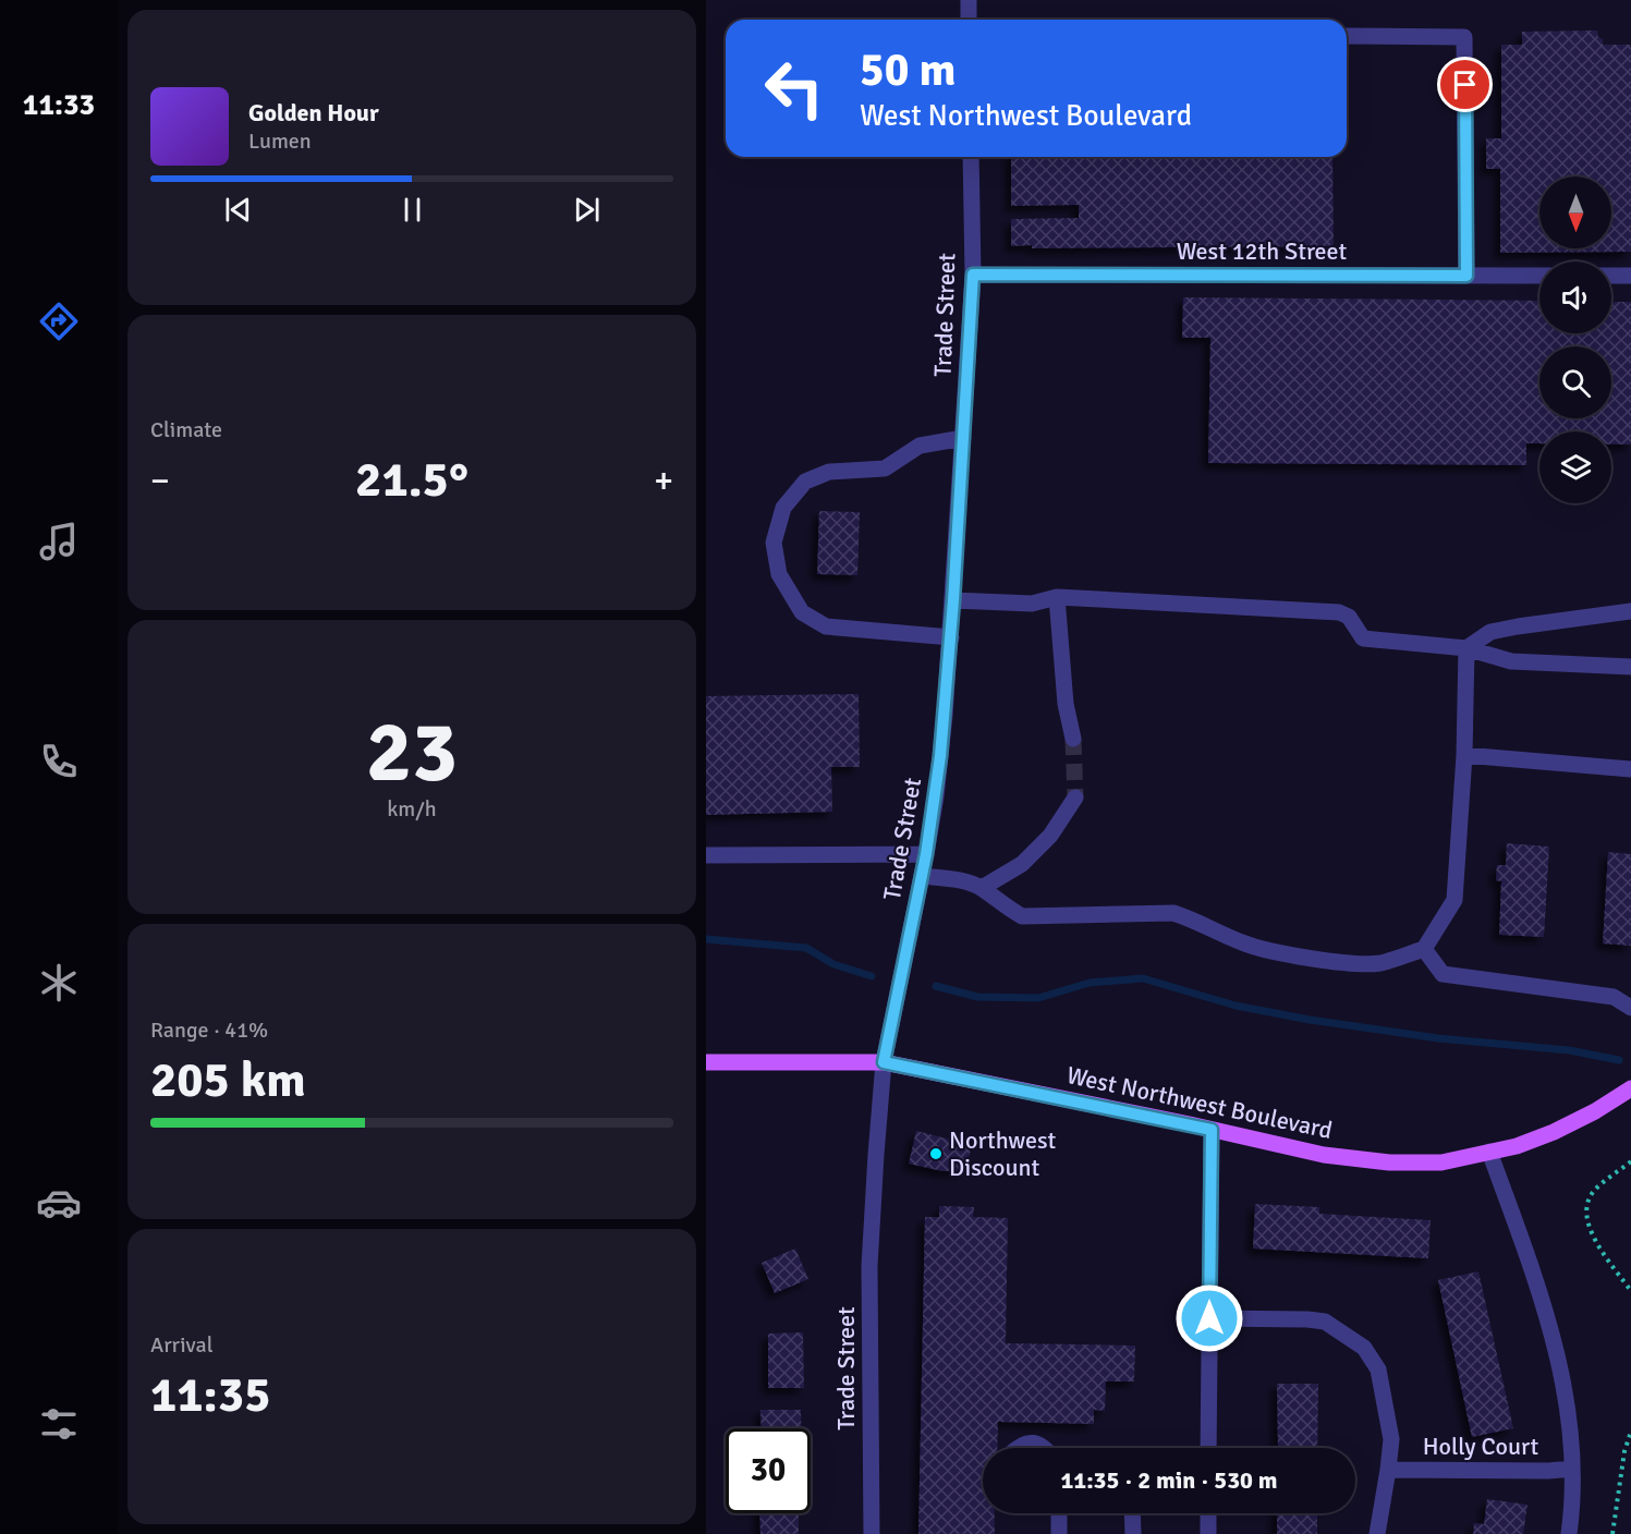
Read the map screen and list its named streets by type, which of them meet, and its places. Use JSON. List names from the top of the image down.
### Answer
{
  "streets": {
    "main road": ["West Northwest Boulevard"],
    "street": ["West 12th Street", "Trade Street", "Holly Court"]
  },
  "crossings": [
    ["West 12th Street", "Trade Street"],
    ["Trade Street", "West Northwest Boulevard"]
  ],
  "places": ["Northwest Discount"],
  "north": "bottom",
  "page": {
    "tabs": "11:33",
    "turn": ["50 m", "West Northwest Boulevard"],
    "song": ["Golden Hour", "Lumen"],
    "tile": [
      "Climate",
      ["23", "km/h"],
      ["Range · 41%", "205 km"],
      ["Arrival", "11:35"]
    ],
    "heat": ["−", "21.5°", "+"],
    "limit": "30",
    "trip": "11:35 · 2 min · 530 m"
  }
}
